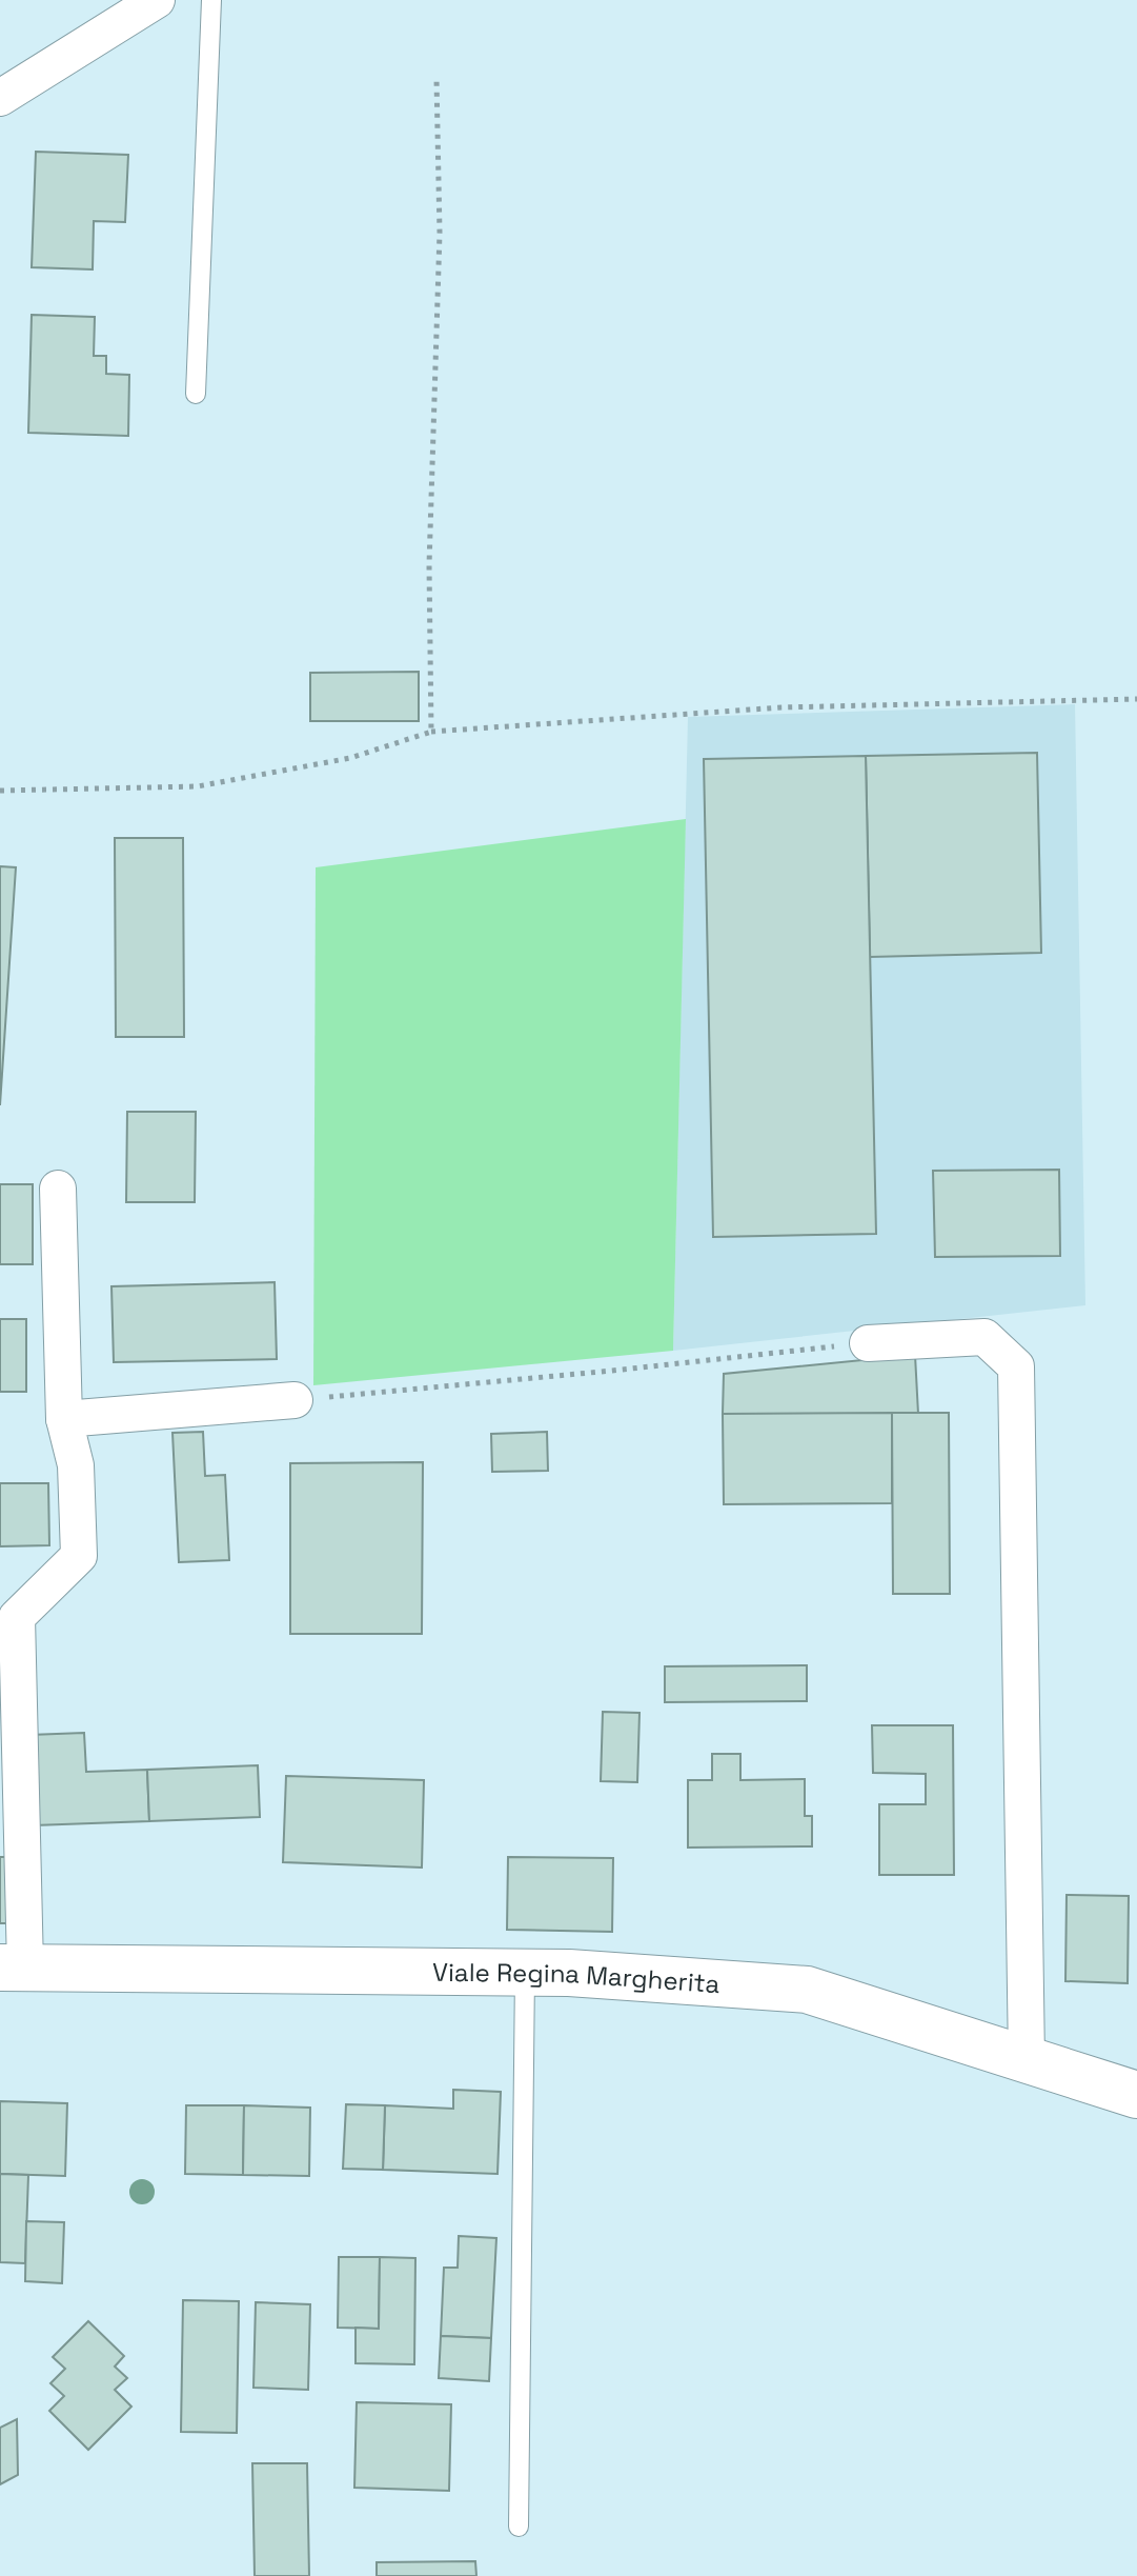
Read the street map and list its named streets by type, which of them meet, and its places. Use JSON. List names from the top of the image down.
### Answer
{
  "streets": {
    "street": ["Viale Regina Margherita"]
  }
}
